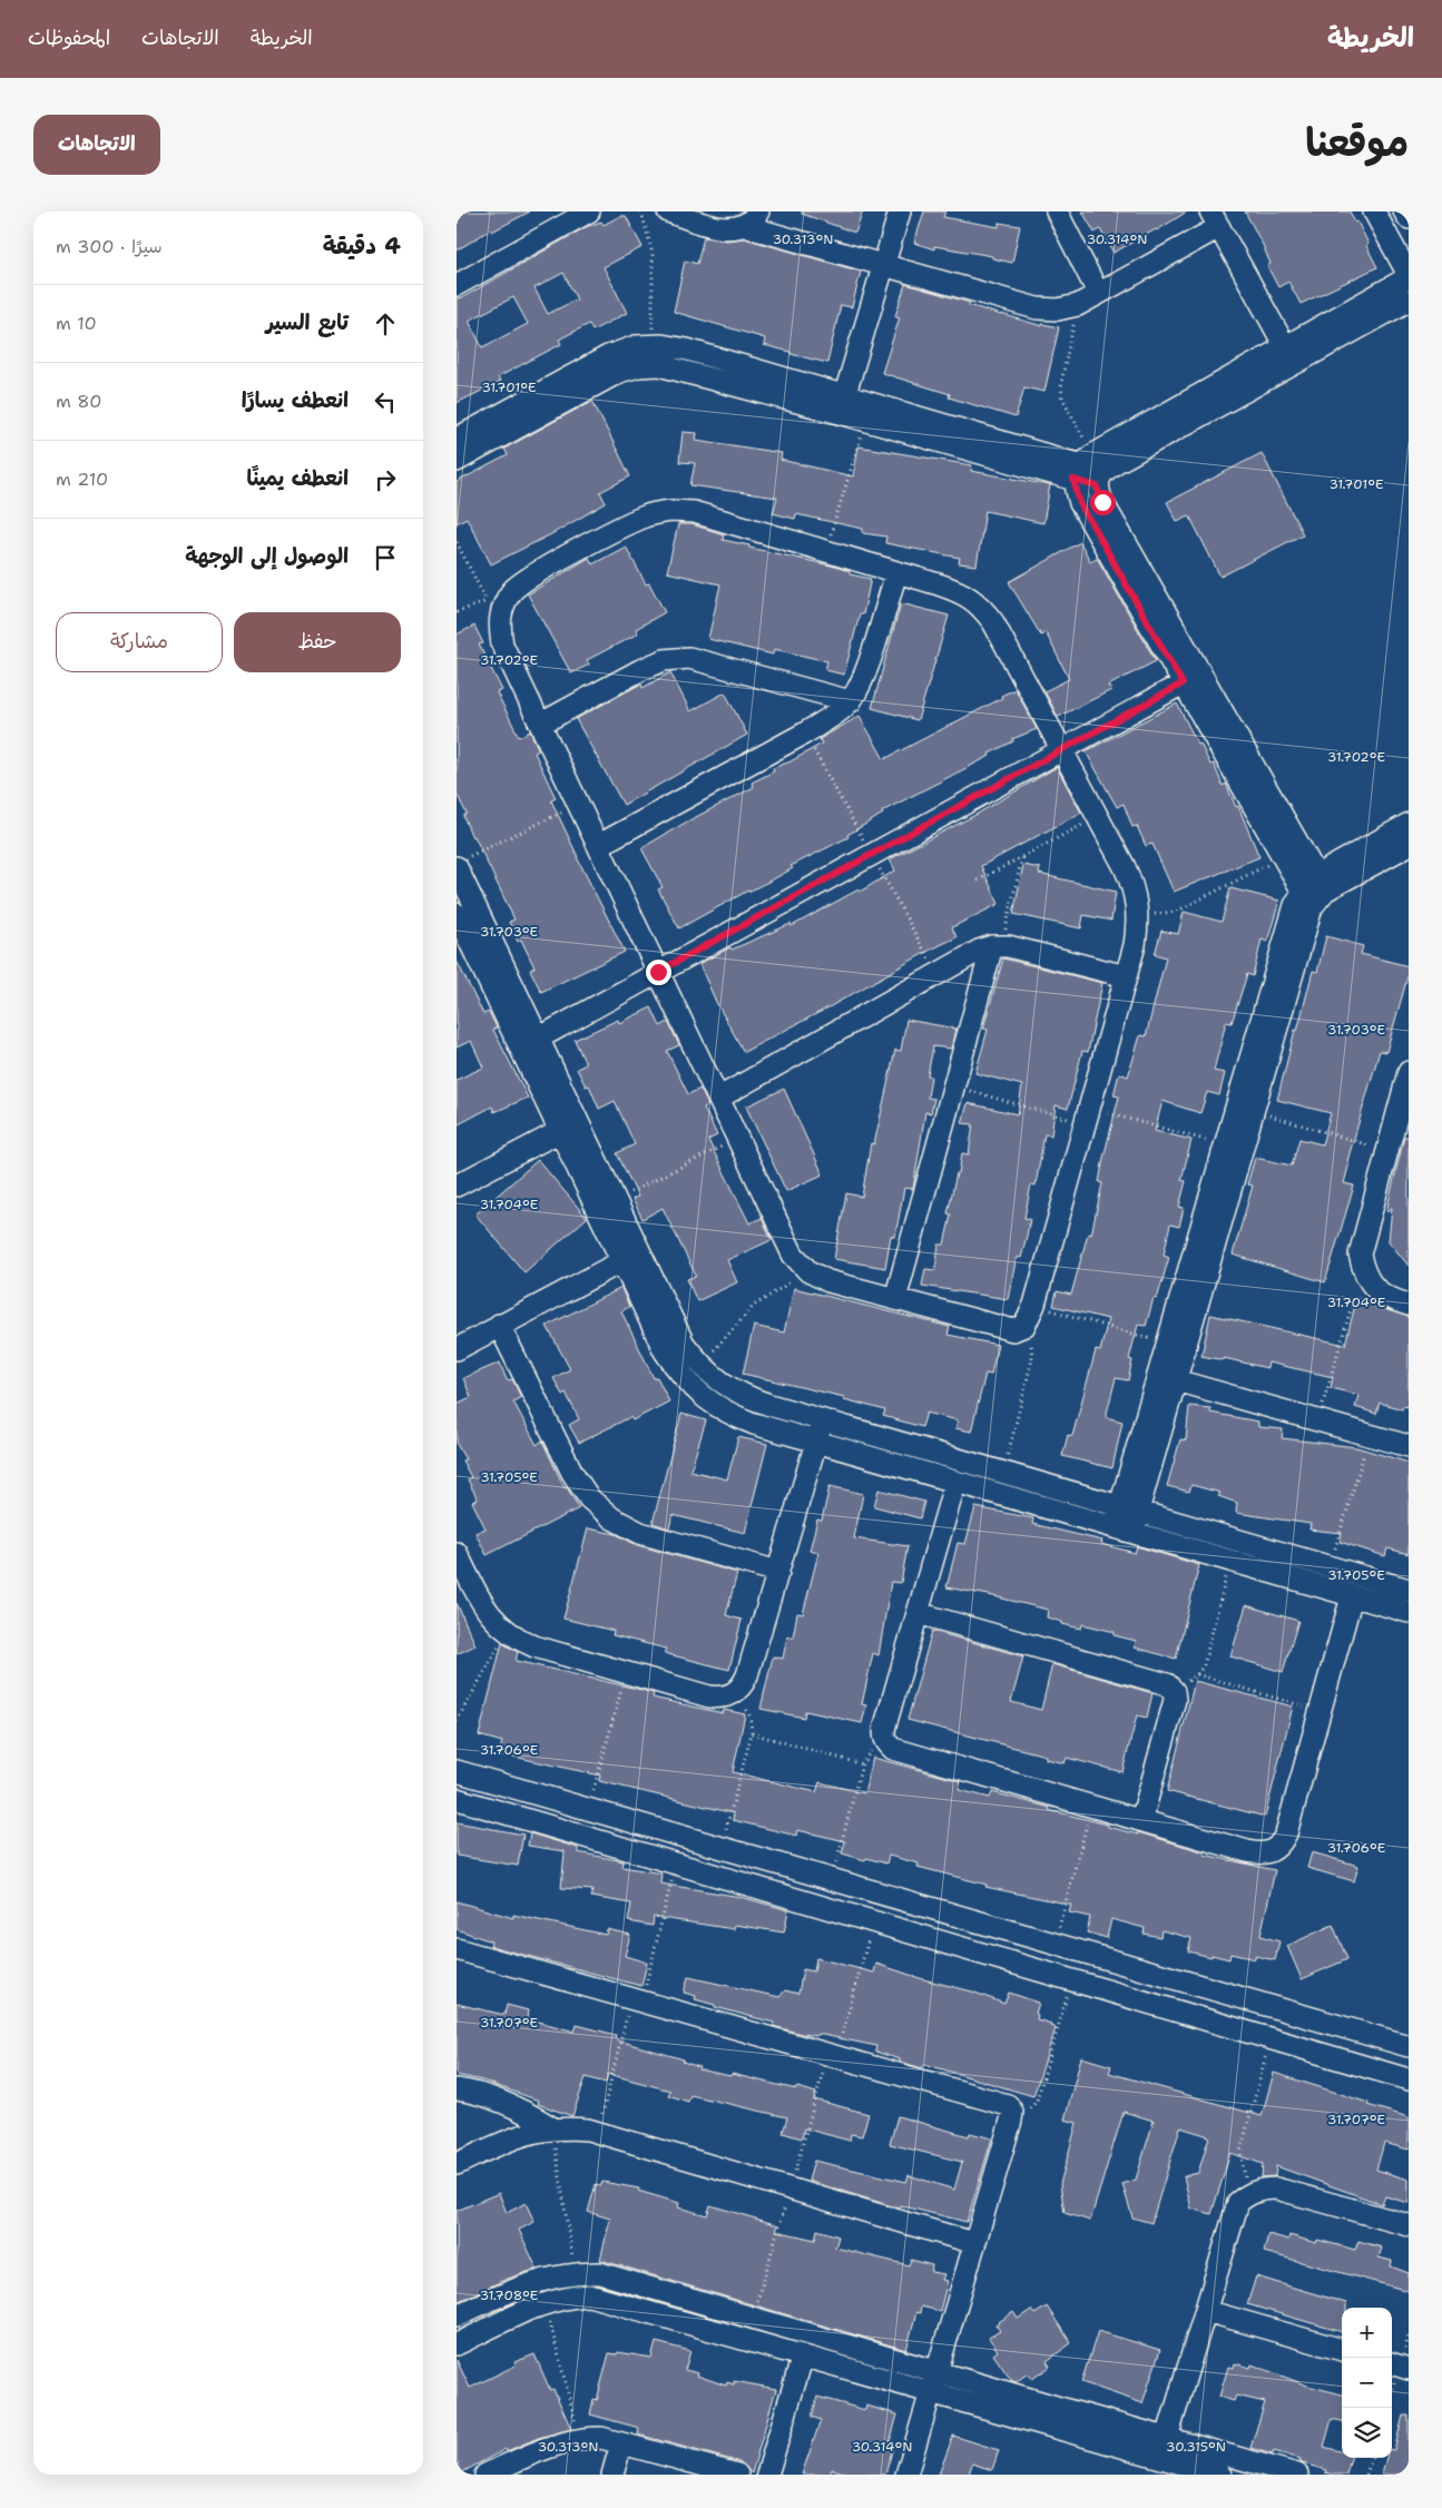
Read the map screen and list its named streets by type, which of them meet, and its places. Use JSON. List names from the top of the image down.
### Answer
{
  "page": {
    "header": "الخريطة",
    "nav": ["الخريطة", "الاتجاهات", "المحفوظات"],
    "title": "موقعنا",
    "buttons": [
      "الاتجاهات",
      ["حفظ", "مشاركة"]
    ],
    "heading": ["4 دقيقة", "سيرًا · 300 m"],
    "list": [
      ["تابع السير", "10 m"],
      ["انعطف يسارًا", "80 m"],
      ["انعطف يمينًا", "210 m"],
      "الوصول إلى الوجهة"
    ],
    "map_buttons": ["+", "−"]
  },
  "coordinates": [
    "30.313°N",
    "30.314°N",
    "31.701°E",
    "31.702°E",
    "31.703°E",
    "31.704°E",
    "31.705°E",
    "31.706°E",
    "31.707°E",
    "31.708°E",
    "30.315°N"
  ]
}
